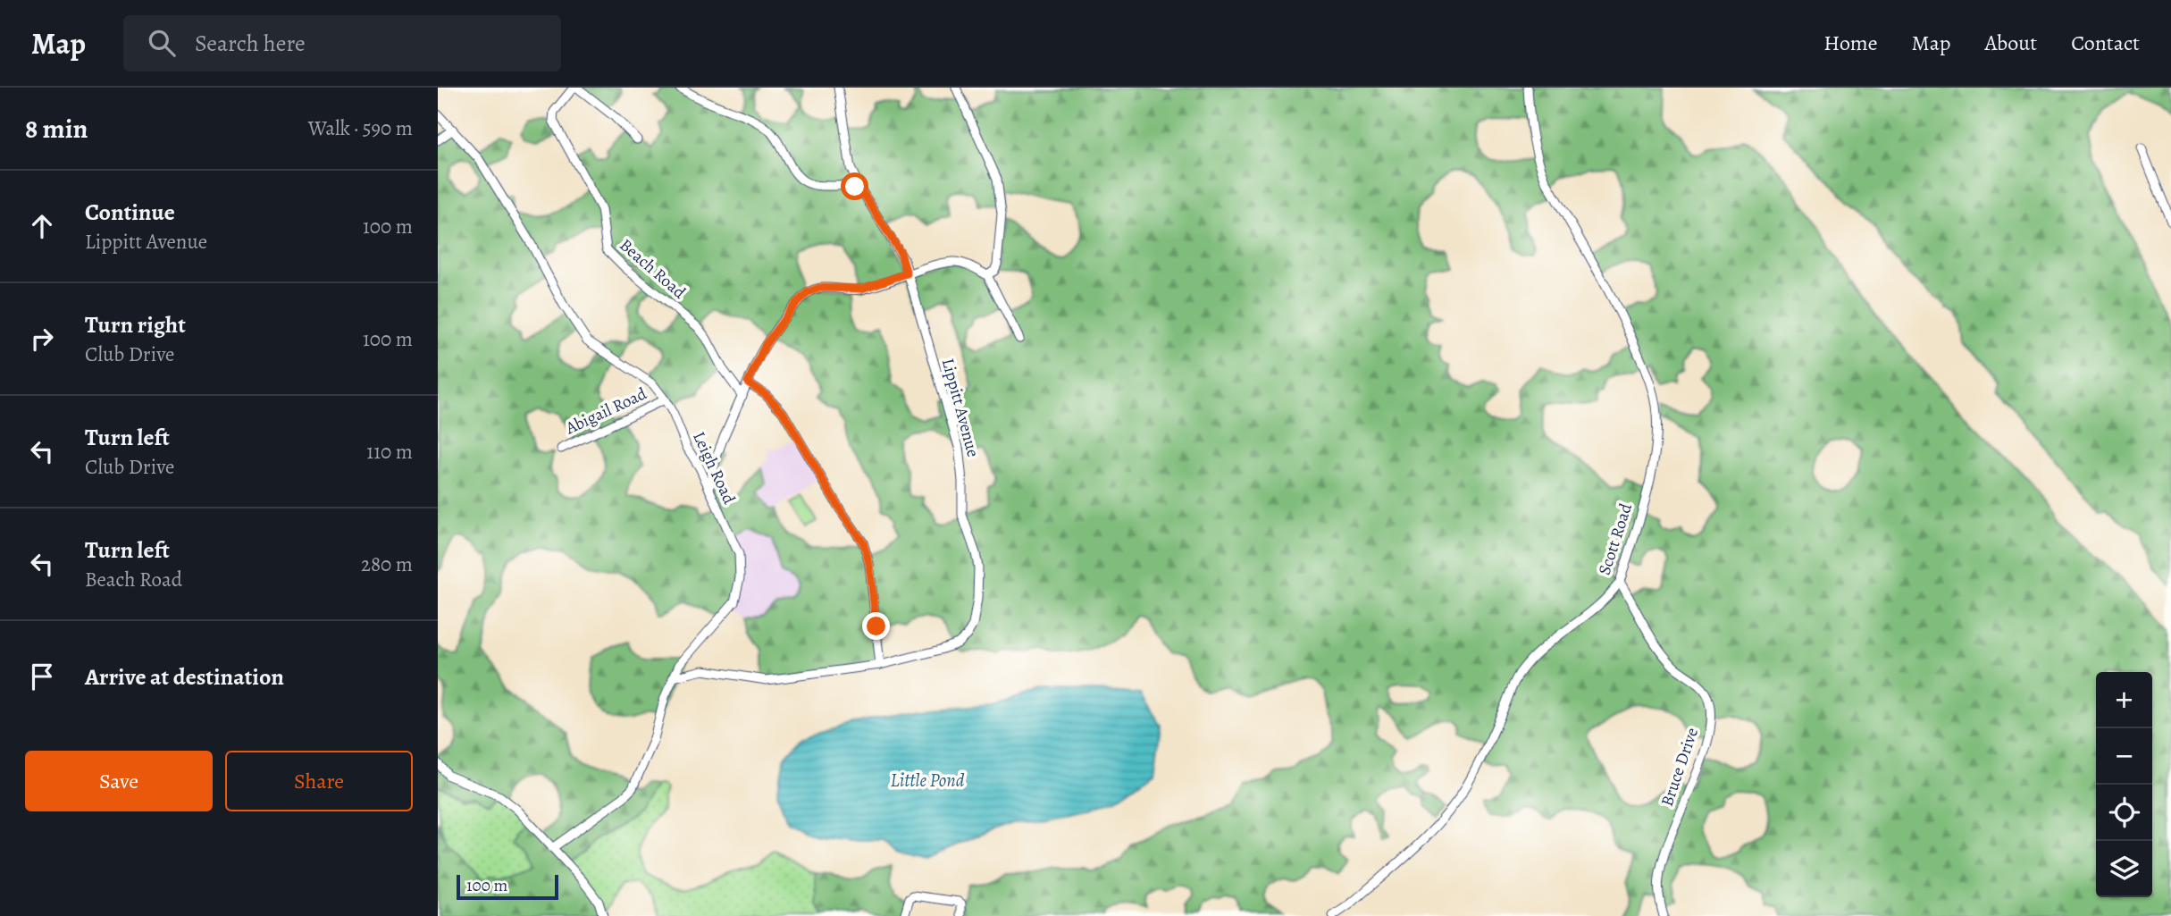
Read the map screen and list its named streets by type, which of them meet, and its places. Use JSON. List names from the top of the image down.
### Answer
{
  "streets": {
    "street": [
      "Beach Road",
      "Lippitt Avenue",
      "Abigail Road",
      "Leigh Road",
      "Scott Road",
      "Bruce Drive"
    ]
  },
  "crossings": [
    ["Lippitt Avenue", "Leigh Road"],
    ["Abigail Road", "Leigh Road"],
    ["Scott Road", "Bruce Drive"]
  ],
  "water": ["Little Pond"],
  "scale_bar": "100 m",
  "page": {
    "header": "Map",
    "search": "Search here",
    "nav": [
      "Home",
      "Map",
      "About",
      "Contact"
    ],
    "heading": ["8 min", "Walk · 590 m"],
    "list": [
      ["Continue", "Lippitt Avenue", "100 m"],
      ["Turn right", "Club Drive", "100 m"],
      ["Turn left", "Club Drive", "110 m"],
      ["Turn left", "Beach Road", "280 m"],
      "Arrive at destination"
    ],
    "map_buttons": ["+", "−"],
    "buttons": ["Save", "Share"],
    "scale": "100 m"
  }
}
